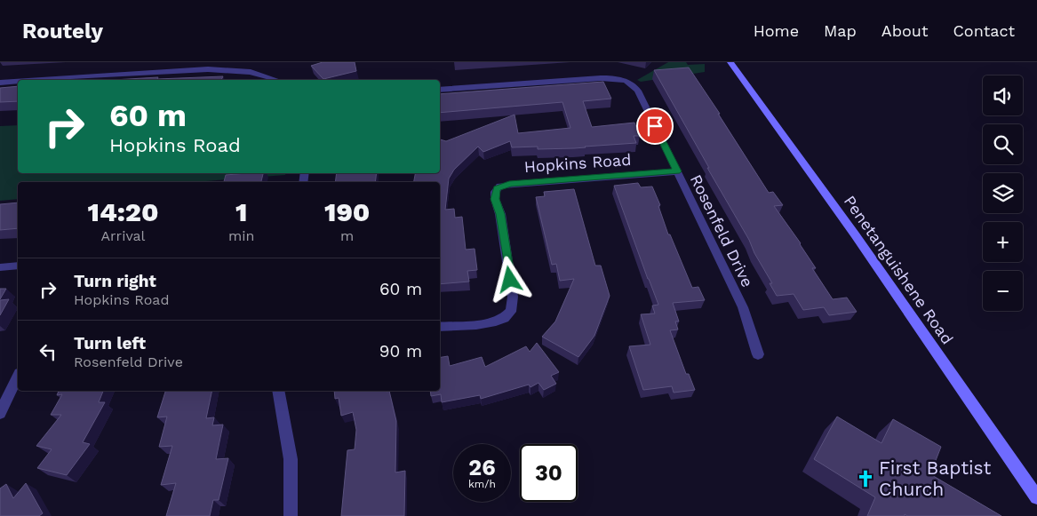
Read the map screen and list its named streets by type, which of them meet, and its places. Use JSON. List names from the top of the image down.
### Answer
{
  "streets": {
    "main road": ["Penetanguishene Road"],
    "street": ["Hopkins Road", "Rosenfeld Drive"]
  },
  "crossings": [
    ["Hopkins Road", "Rosenfeld Drive"]
  ],
  "places": {
    "church": ["First Baptist Church"]
  },
  "page": {
    "header": "Routely",
    "nav": [
      "Home",
      "Map",
      "About",
      "Contact"
    ],
    "map_buttons": ["+", "−"],
    "turn": ["60 m", "Hopkins Road"],
    "eta": [
      "14:20",
      "Arrival",
      "1",
      "min",
      "190",
      "m"
    ],
    "list": [
      {
        "name": "Turn right",
        "note": "Hopkins Road",
        "value": "60 m"
      },
      {
        "name": "Turn left",
        "note": "Rosenfeld Drive",
        "value": "90 m"
      }
    ],
    "speed": "26 km/h",
    "limit": "30"
  }
}
